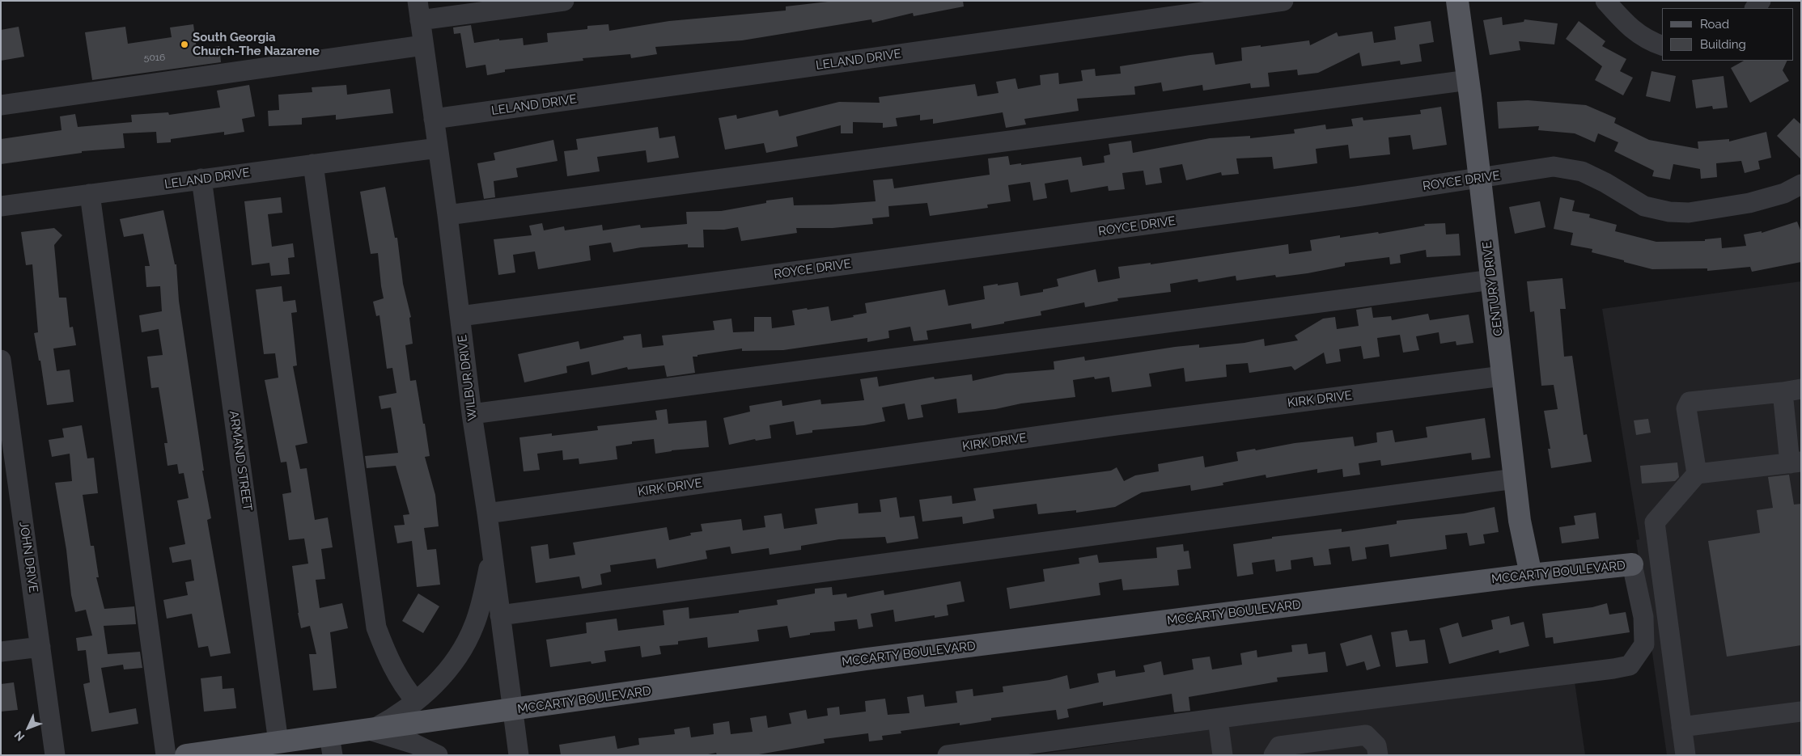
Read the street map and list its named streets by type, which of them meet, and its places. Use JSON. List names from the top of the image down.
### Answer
{
  "streets": {
    "main road": ["CENTURY DRIVE", "MCCARTY BOULEVARD"],
    "street": [
      "LELAND DRIVE",
      "ROYCE DRIVE",
      "WILBUR DRIVE",
      "KIRK DRIVE",
      "ARMAND STREET",
      "JOHN DRIVE"
    ]
  },
  "crossings": [
    ["LELAND DRIVE", "WILBUR DRIVE"],
    ["LELAND DRIVE", "ARMAND STREET"],
    ["ROYCE DRIVE", "CENTURY DRIVE"],
    ["ROYCE DRIVE", "WILBUR DRIVE"],
    ["CENTURY DRIVE", "KIRK DRIVE"],
    ["CENTURY DRIVE", "MCCARTY BOULEVARD"],
    ["WILBUR DRIVE", "KIRK DRIVE"],
    ["WILBUR DRIVE", "MCCARTY BOULEVARD"],
    ["ARMAND STREET", "MCCARTY BOULEVARD"]
  ],
  "places": ["South Georgia Church-The Nazarene"],
  "house_numbers": ["5016"],
  "legend": ["Road", "Building"],
  "north": "bottom left"
}
